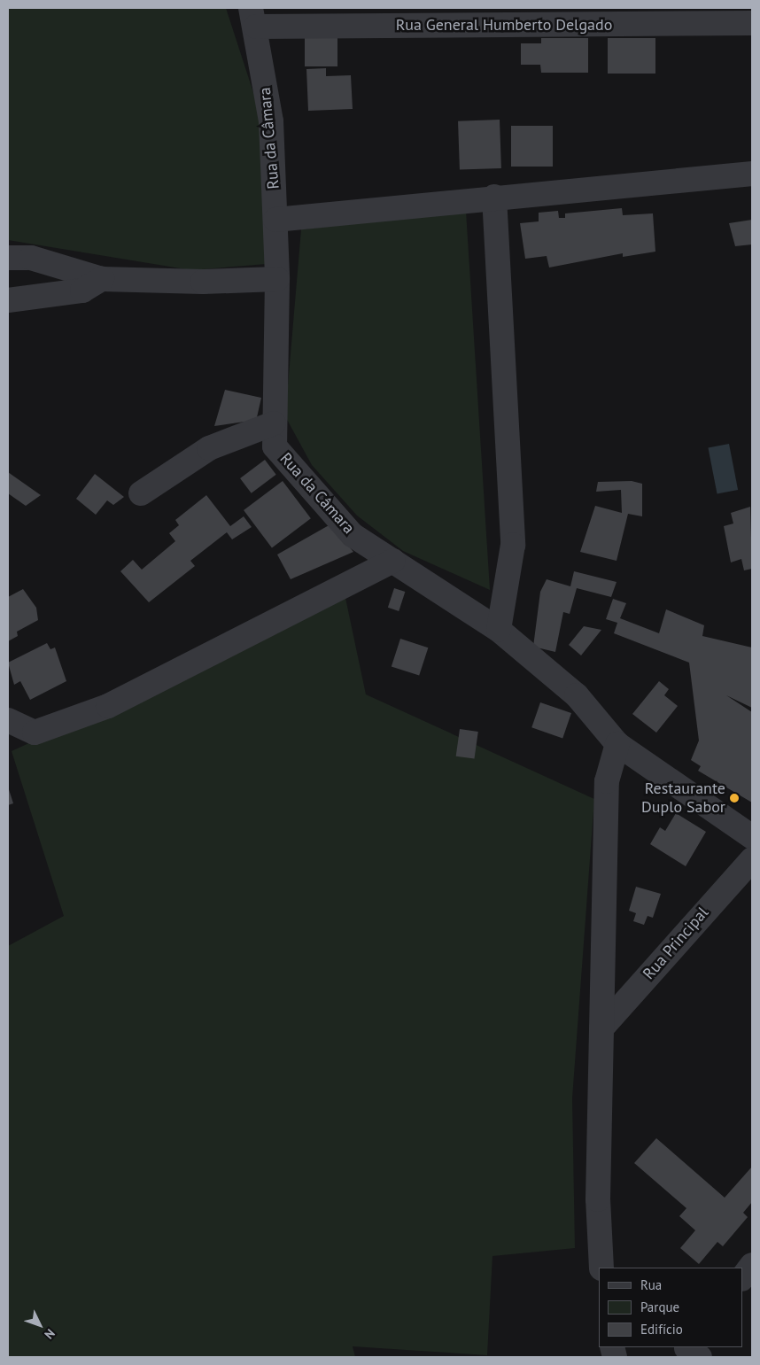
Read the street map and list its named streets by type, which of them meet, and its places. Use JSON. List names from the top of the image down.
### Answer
{
  "streets": {
    "street": ["Rua General Humberto Delgado", "Rua da Câmara", "Rua Principal"]
  },
  "crossings": [
    ["Rua General Humberto Delgado", "Rua da Câmara"]
  ],
  "places": ["Restaurante Duplo Sabor"],
  "legend": ["Rua", "Parque", "Edifício"],
  "north": "bottom right"
}
